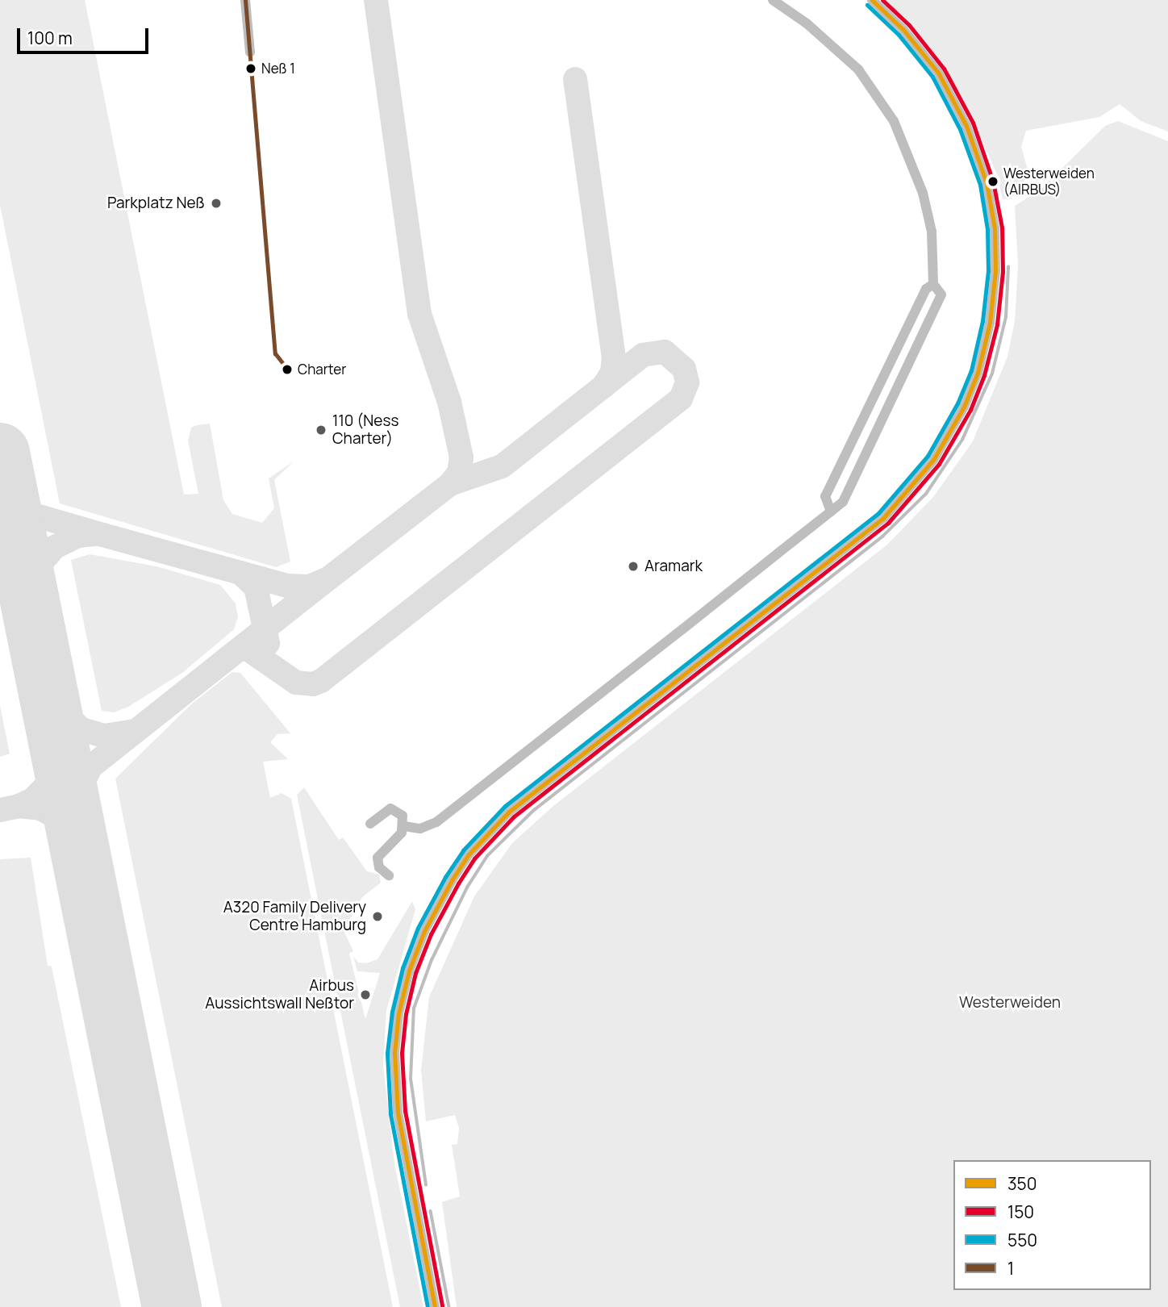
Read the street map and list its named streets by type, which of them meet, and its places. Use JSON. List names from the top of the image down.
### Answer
{
  "parks": ["Westerweiden"],
  "places": [
    "Neß 1",
    "Westerweiden (AIRBUS)",
    "Parkplatz Neß",
    "Charter",
    "110 (Ness Charter)",
    "Aramark",
    "A320 Family Delivery Centre Hamburg",
    "Airbus Aussichtswall Neßtor"
  ],
  "lines": [
    "transit line 350",
    "transit line 150",
    "transit line 1",
    "transit line 550"
  ],
  "legend": [
    "350",
    "150",
    "550",
    "1"
  ],
  "scale_bar": "100 m"
}
